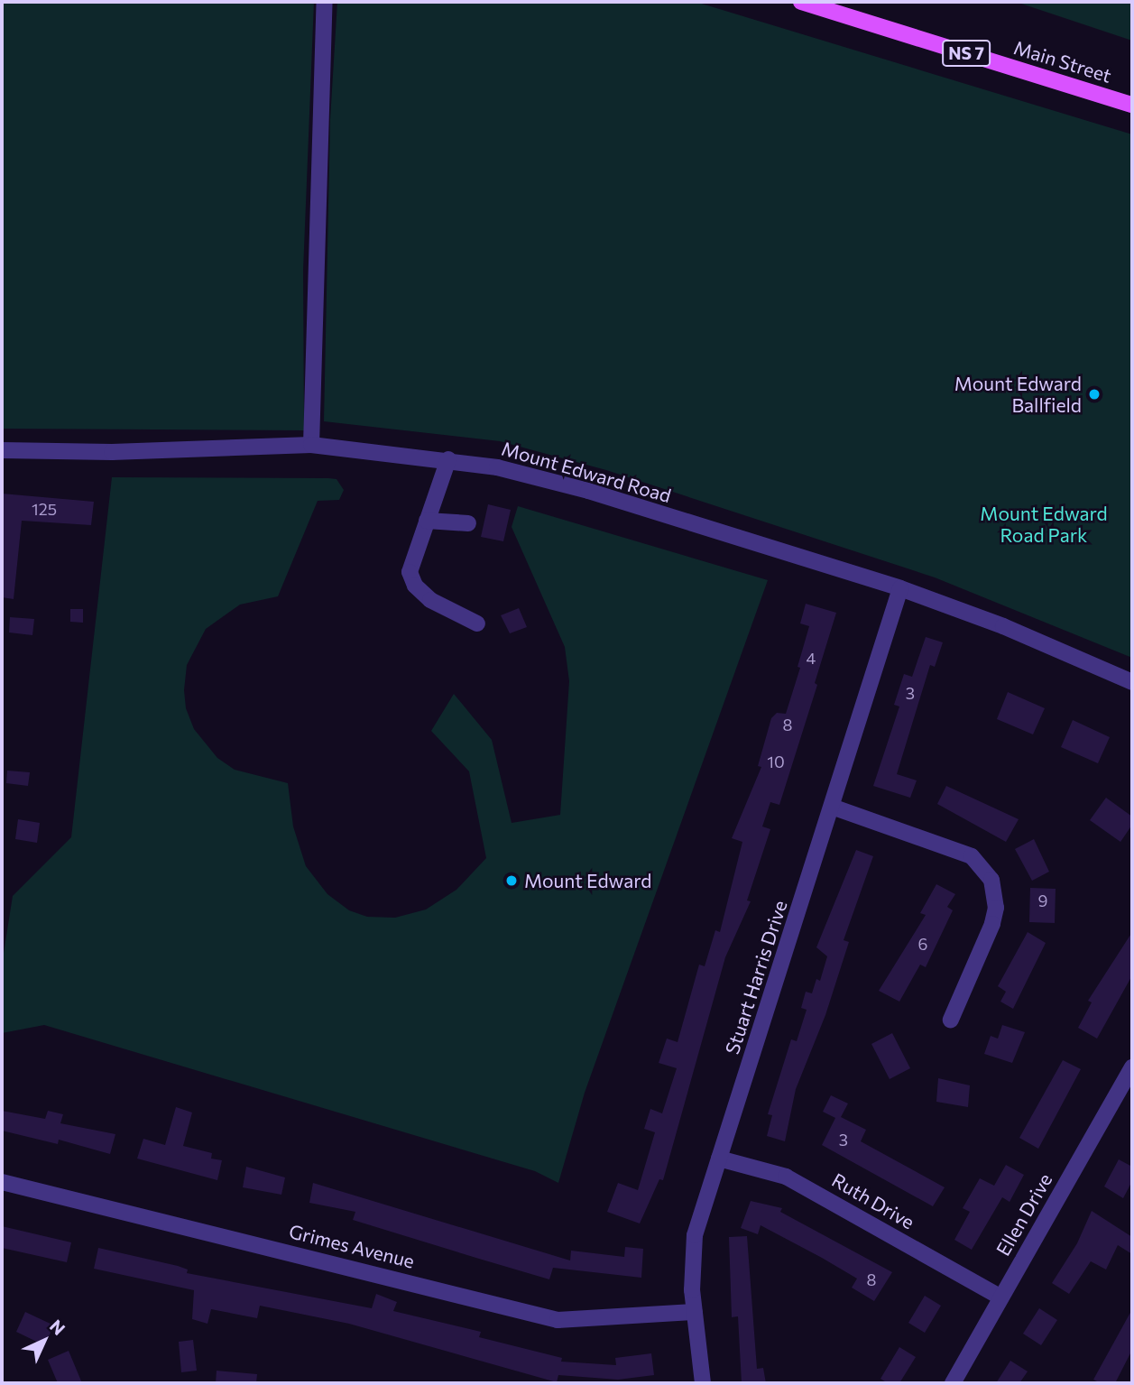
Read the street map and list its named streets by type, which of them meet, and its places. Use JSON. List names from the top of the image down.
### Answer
{
  "streets": {
    "main road": ["NS 7", "Main Street"],
    "street": [
      "Mount Edward Road",
      "Stuart Harris Drive",
      "Ruth Drive",
      "Ellen Drive",
      "Grimes Avenue"
    ]
  },
  "crossings": [
    ["Mount Edward Road", "Stuart Harris Drive"],
    ["Stuart Harris Drive", "Ruth Drive"],
    ["Stuart Harris Drive", "Grimes Avenue"],
    ["Ruth Drive", "Ellen Drive"]
  ],
  "parks": ["Mount Edward Road Park"],
  "places": ["Mount Edward Ballfield", "Mount Edward"],
  "house_numbers": [
    "125",
    "4",
    "3",
    "8",
    "10",
    "9",
    "6",
    "3",
    "8"
  ],
  "north": "top right"
}
